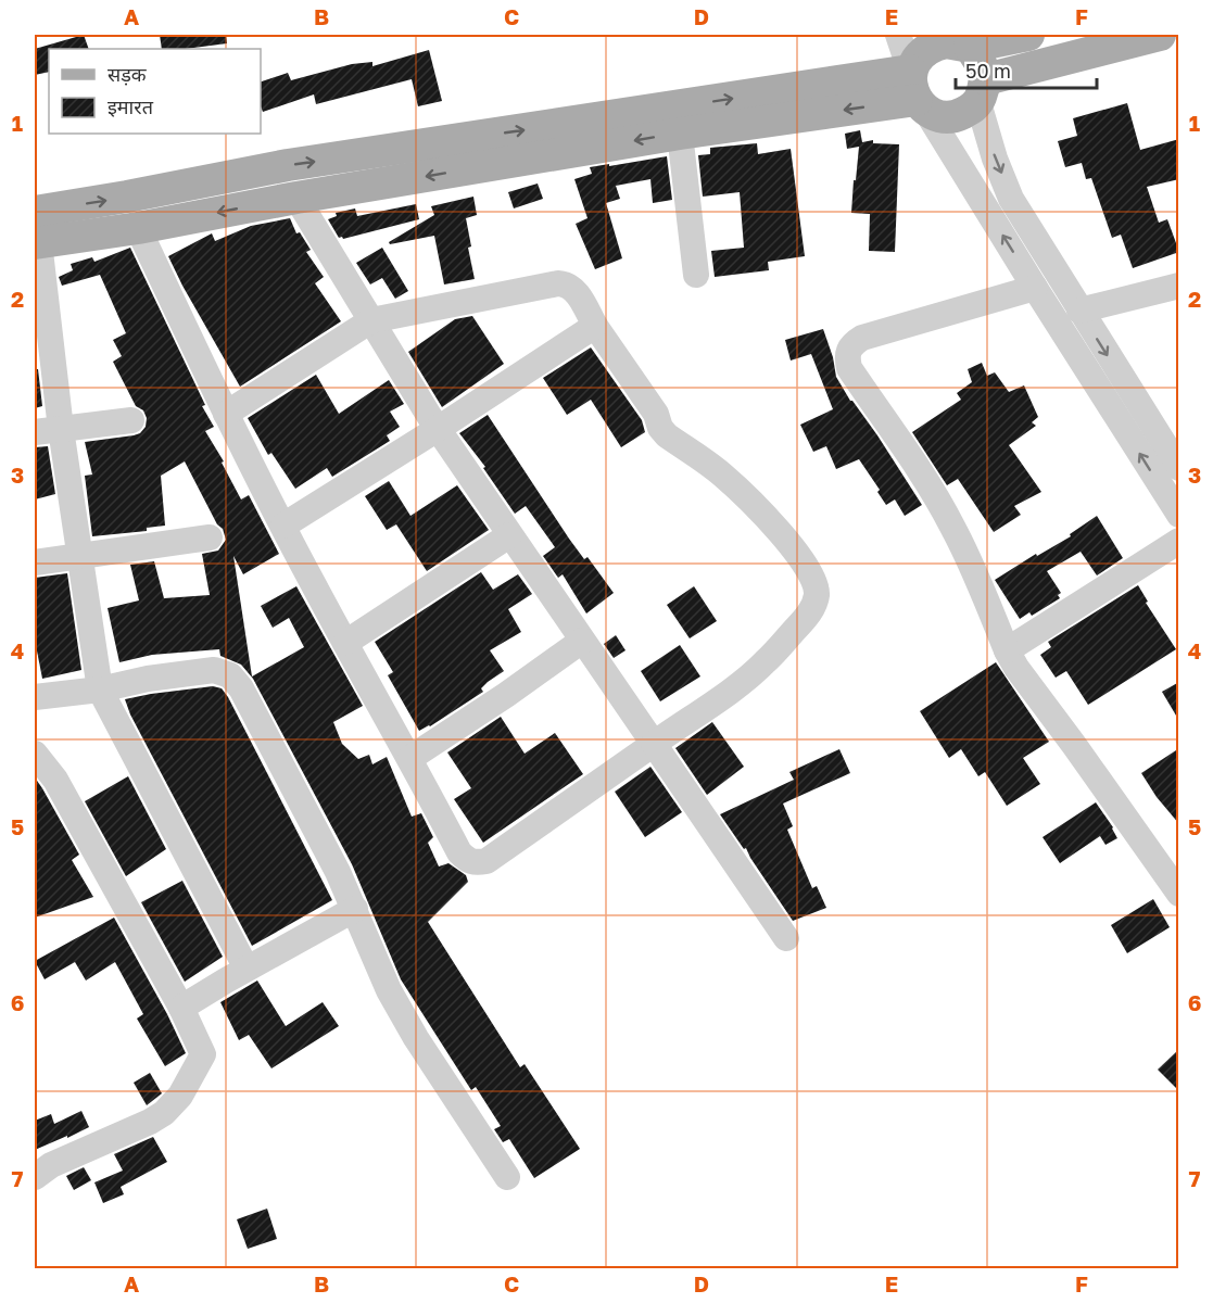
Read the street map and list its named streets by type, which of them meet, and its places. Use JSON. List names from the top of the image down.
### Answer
{
  "legend": ["सड़क", "इमारत"],
  "scale_bar": "50 m",
  "grid": {
    "columns": [
      "A",
      "B",
      "C",
      "D",
      "E",
      "F"
    ],
    "rows": [
      "1",
      "2",
      "3",
      "4",
      "5",
      "6",
      "7"
    ]
  }
}
